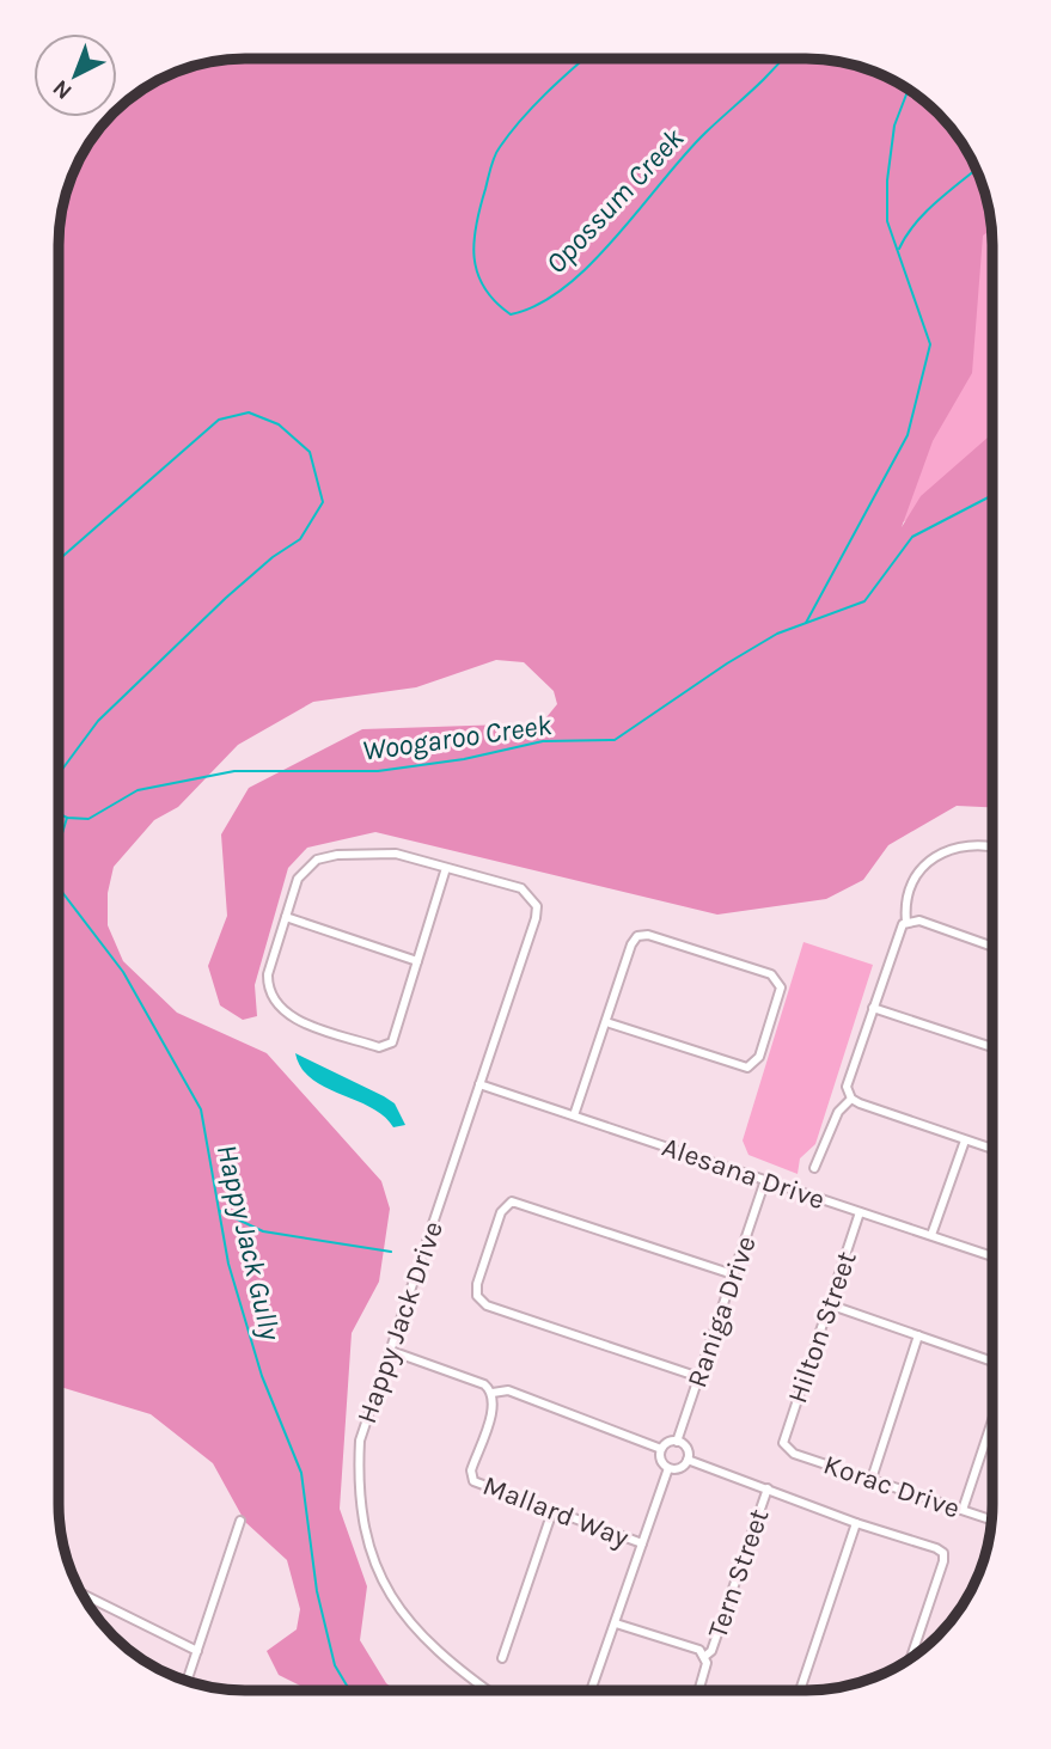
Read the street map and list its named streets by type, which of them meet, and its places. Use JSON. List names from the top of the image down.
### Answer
{
  "streets": {
    "street": [
      "Alesana Drive",
      "Raniga Drive",
      "Happy Jack Drive",
      "Hilton Street",
      "Korac Drive",
      "Mallard Way",
      "Tern Street"
    ]
  },
  "crossings": [
    ["Alesana Drive", "Raniga Drive"],
    ["Alesana Drive", "Happy Jack Drive"],
    ["Alesana Drive", "Hilton Street"],
    ["Hilton Street", "Korac Drive"]
  ],
  "water": ["Opossum Creek", "Woogaroo Creek", "Happy Jack Gully"],
  "north": "bottom left"
}
